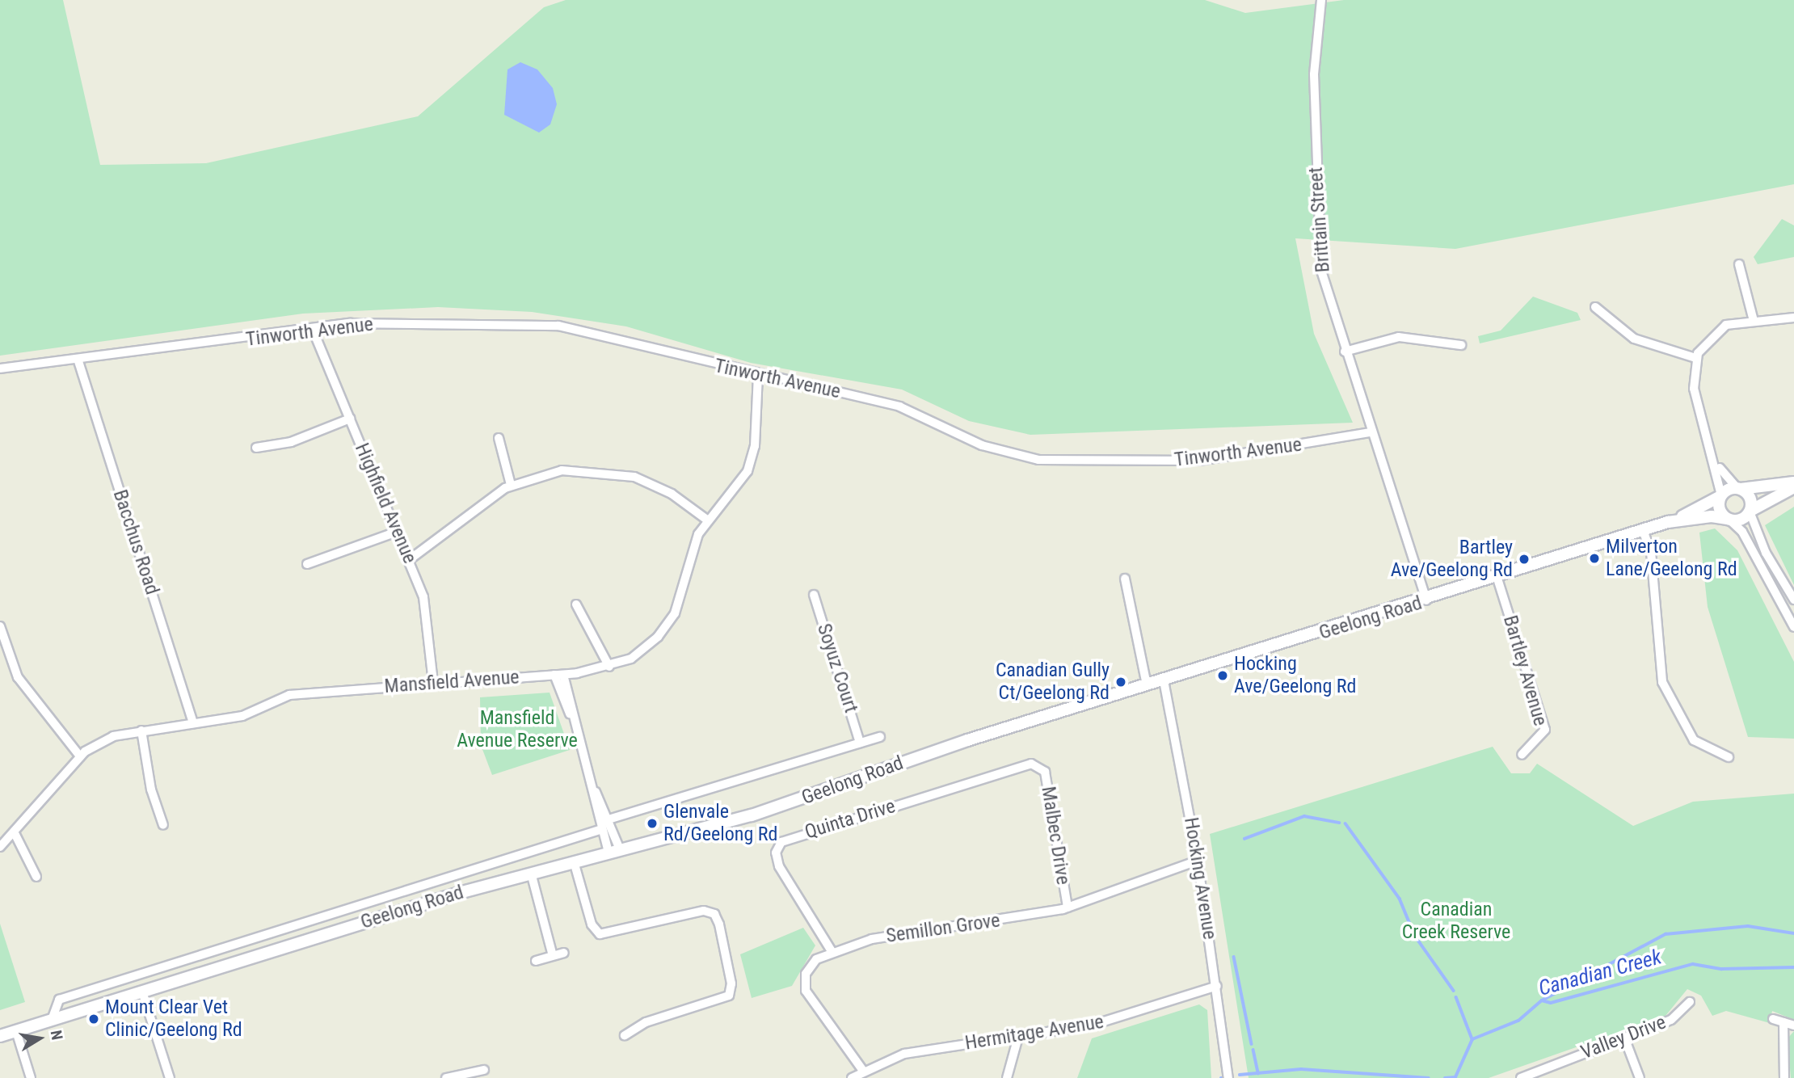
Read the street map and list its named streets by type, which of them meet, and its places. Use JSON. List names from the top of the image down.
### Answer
{
  "streets": {
    "main road": ["Geelong Road"],
    "street": [
      "Brittain Street",
      "Tinworth Avenue",
      "Highfield Avenue",
      "Bacchus Road",
      "Soyuz Court",
      "Bartley Avenue",
      "Mansfield Avenue",
      "Quinta Drive",
      "Malbec Drive",
      "Hocking Avenue",
      "Semillon Grove",
      "Hermitage Avenue",
      "Valley Drive"
    ]
  },
  "crossings": [
    ["Brittain Street", "Tinworth Avenue"],
    ["Tinworth Avenue", "Highfield Avenue"],
    ["Tinworth Avenue", "Bacchus Road"],
    ["Tinworth Avenue", "Mansfield Avenue"],
    ["Highfield Avenue", "Mansfield Avenue"],
    ["Bacchus Road", "Mansfield Avenue"],
    ["Geelong Road", "Soyuz Court"],
    ["Geelong Road", "Bartley Avenue"],
    ["Geelong Road", "Hocking Avenue"],
    ["Quinta Drive", "Malbec Drive"],
    ["Quinta Drive", "Semillon Grove"],
    ["Malbec Drive", "Semillon Grove"],
    ["Hocking Avenue", "Semillon Grove"],
    ["Hocking Avenue", "Hermitage Avenue"],
    ["Semillon Grove", "Hermitage Avenue"]
  ],
  "water": ["Canadian Creek"],
  "parks": ["Mansfield Avenue Reserve", "Canadian Creek Reserve"],
  "places": [
    "Milverton Lane/Geelong Rd",
    "Bartley Ave/Geelong Rd",
    "Hocking Ave/Geelong Rd",
    "Canadian Gully Ct/Geelong Rd",
    "Glenvale Rd/Geelong Rd",
    "Mount Clear Vet Clinic/Geelong Rd"
  ],
  "north": "right"
}
